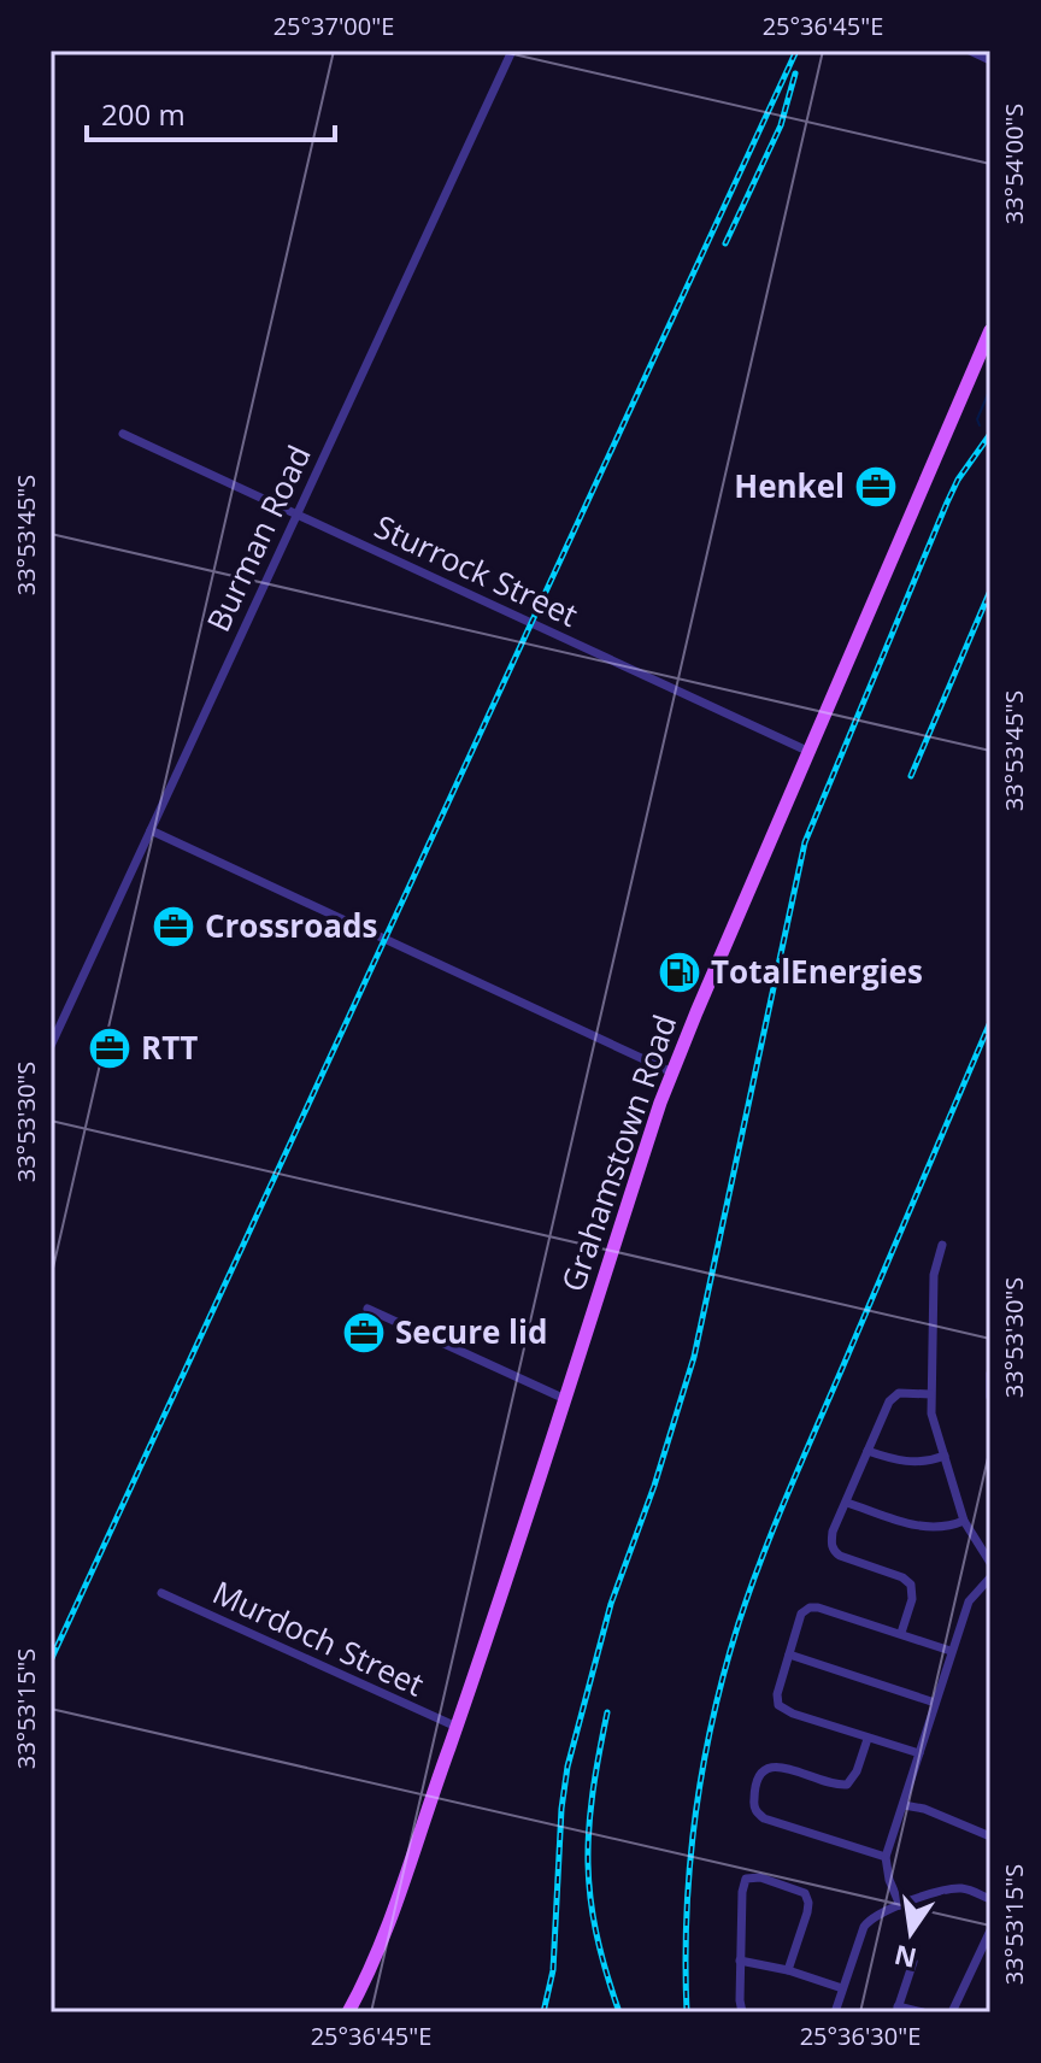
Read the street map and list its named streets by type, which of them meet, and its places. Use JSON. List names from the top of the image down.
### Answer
{
  "streets": {
    "main road": ["Grahamstown Road"],
    "street": ["Burman Road", "Sturrock Street", "Murdoch Street"]
  },
  "crossings": [
    ["Burman Road", "Sturrock Street"],
    ["Sturrock Street", "Grahamstown Road"],
    ["Grahamstown Road", "Murdoch Street"]
  ],
  "places": {
    "office": [
      "Henkel",
      "Crossroads",
      "RTT",
      "Secure lid"
    ],
    "fuel station": ["TotalEnergies"]
  },
  "scale_bar": "200 m",
  "north": "bottom",
  "coordinates": [
    "25°37'00\"E",
    "25°36'45\"E",
    "33°54'00\"S",
    "33°53'45\"S",
    "33°53'30\"S",
    "33°53'15\"S",
    "25°36'30\"E"
  ]
}
